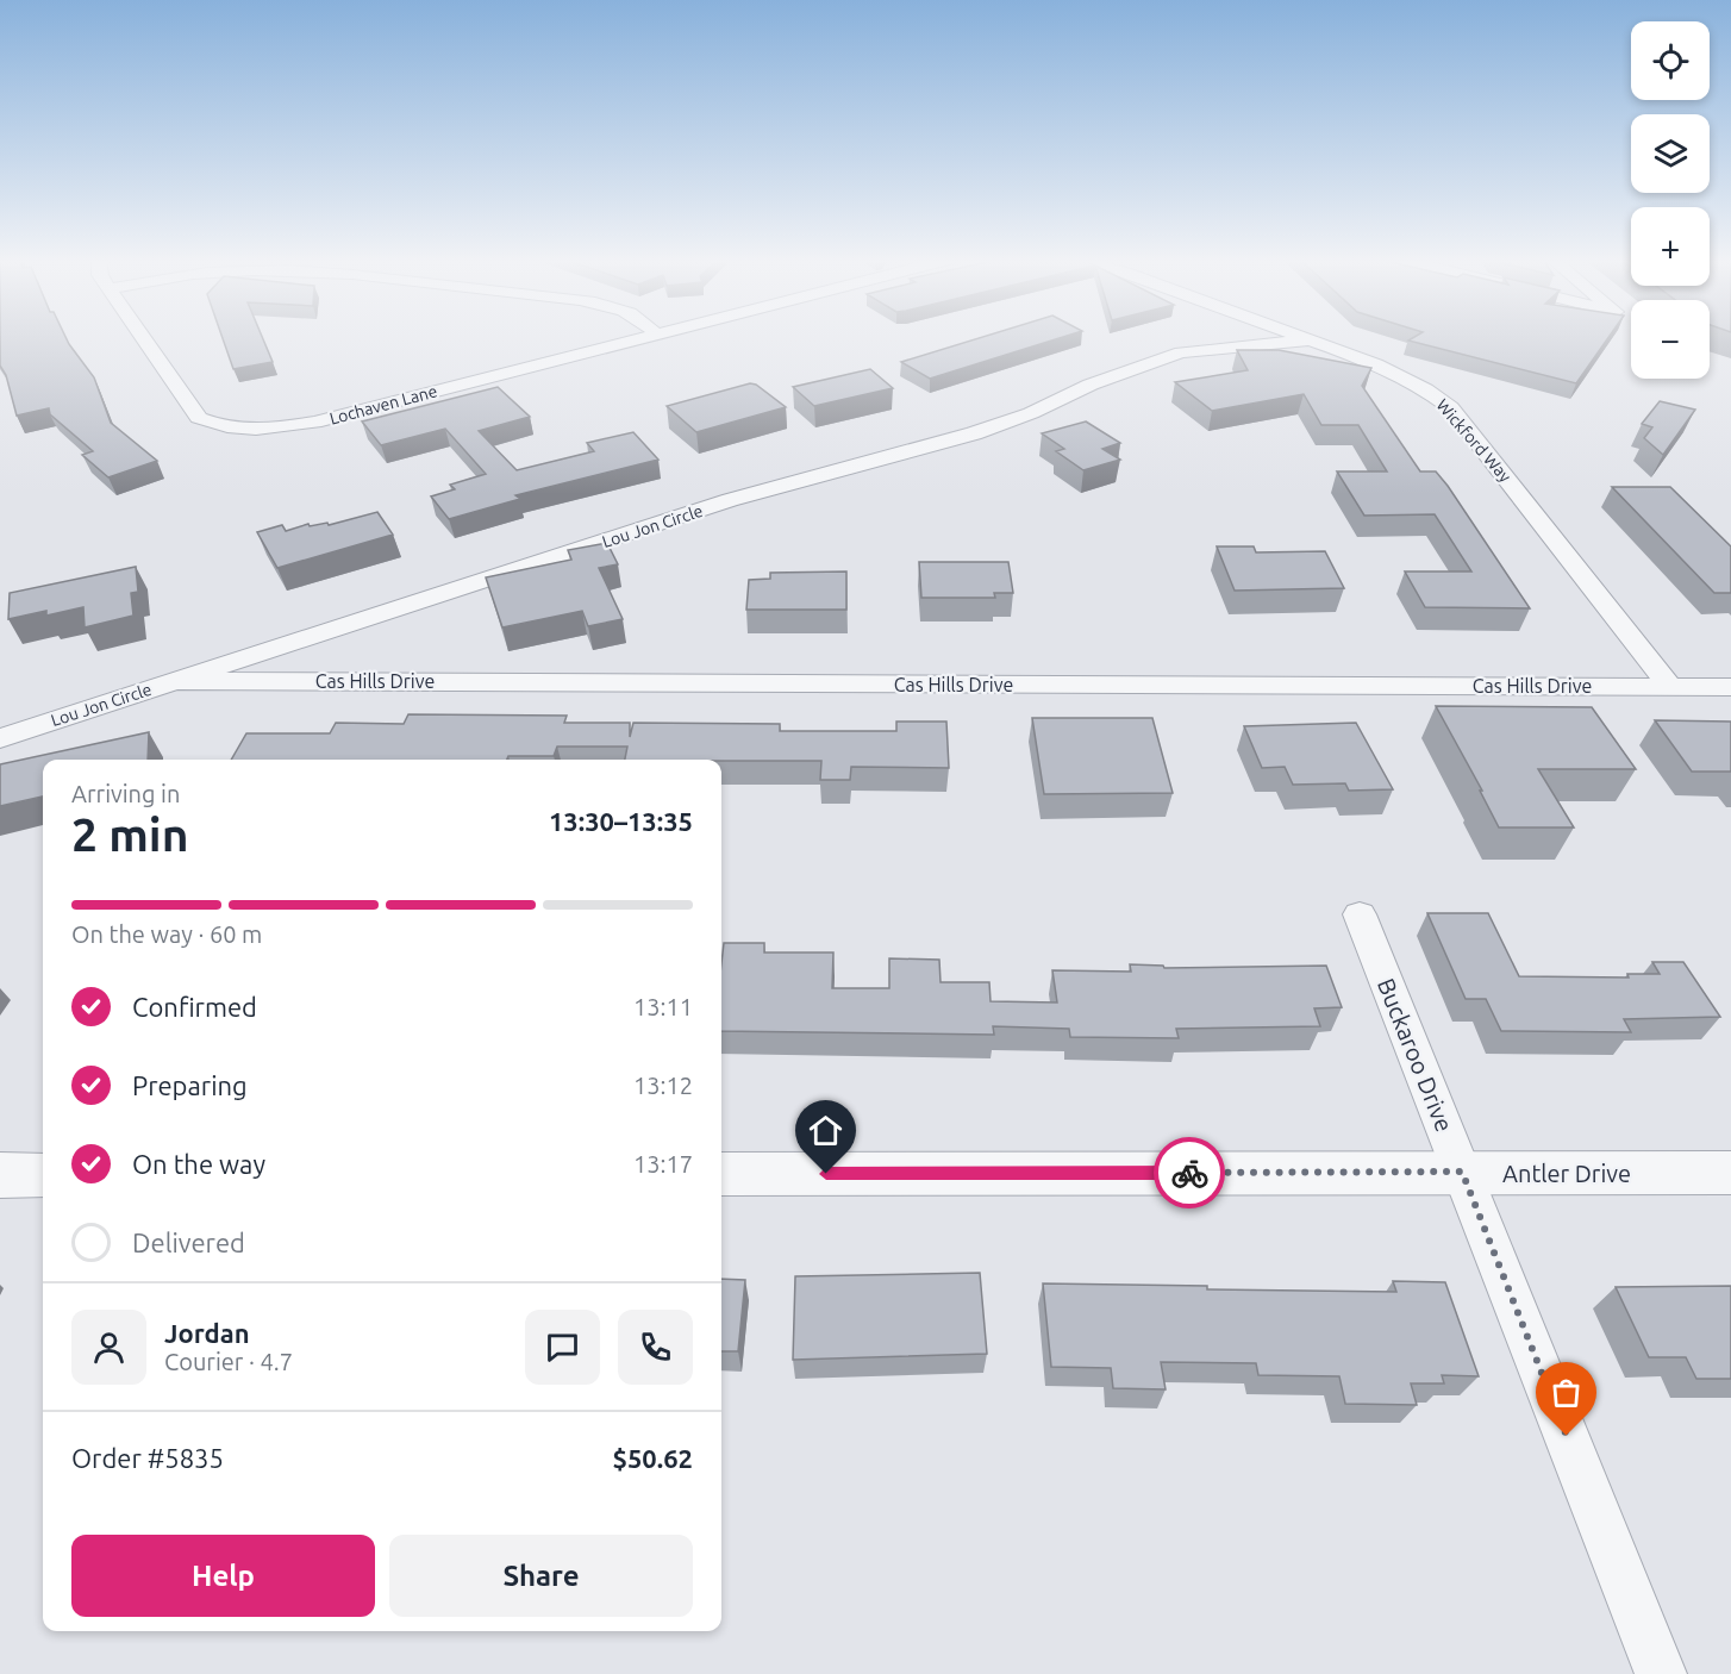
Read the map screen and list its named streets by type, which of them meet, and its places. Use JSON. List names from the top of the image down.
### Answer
{
  "streets": {
    "street": [
      "Lochaven Lane",
      "Wickford Way",
      "Lou Jon Circle",
      "Cas Hills Drive",
      "Buckaroo Drive",
      "Antler Drive"
    ]
  },
  "crossings": [
    ["Wickford Way", "Lou Jon Circle"],
    ["Wickford Way", "Cas Hills Drive"],
    ["Lou Jon Circle", "Cas Hills Drive"],
    ["Buckaroo Drive", "Antler Drive"]
  ],
  "page": {
    "map_buttons": ["+", "−"],
    "heading": ["2 min", "Arriving in", "13:30–13:35"],
    "panel": [
      "Jordan",
      "Courier · 4.7",
      "Order #5835",
      "$50.62"
    ],
    "bar": "On the way · 60 m",
    "list": [
      ["Confirmed", "13:11"],
      ["Preparing", "13:12"],
      ["On the way", "13:17"],
      "Delivered"
    ],
    "buttons": ["Help", "Share"]
  }
}
